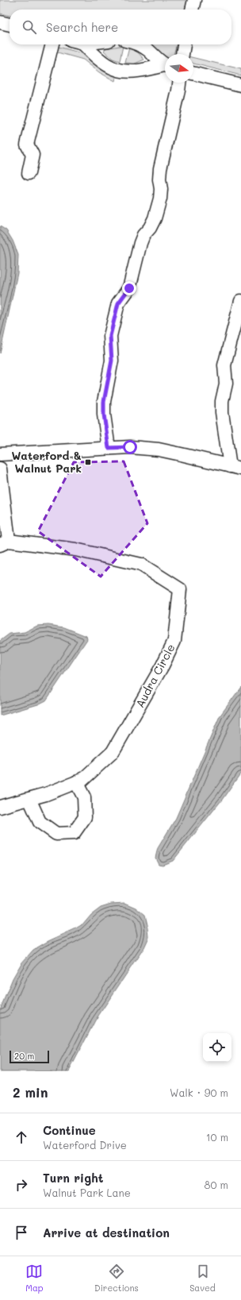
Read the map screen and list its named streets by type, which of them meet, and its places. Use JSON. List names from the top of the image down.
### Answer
{
  "streets": {
    "street": ["Audra Circle"]
  },
  "places": {
    "transit": ["Waterford & Walnut Park"]
  },
  "scale_bar": "20 m",
  "north": "right",
  "page": {
    "search": "Search here",
    "scale": "20 m",
    "heading": ["2 min", "Walk · 90 m"],
    "list": [
      ["Continue", "Waterford Drive", "10 m"],
      ["Turn right", "Walnut Park Lane", "80 m"],
      "Arrive at destination"
    ],
    "nav": ["Map", "Directions", "Saved"]
  }
}
